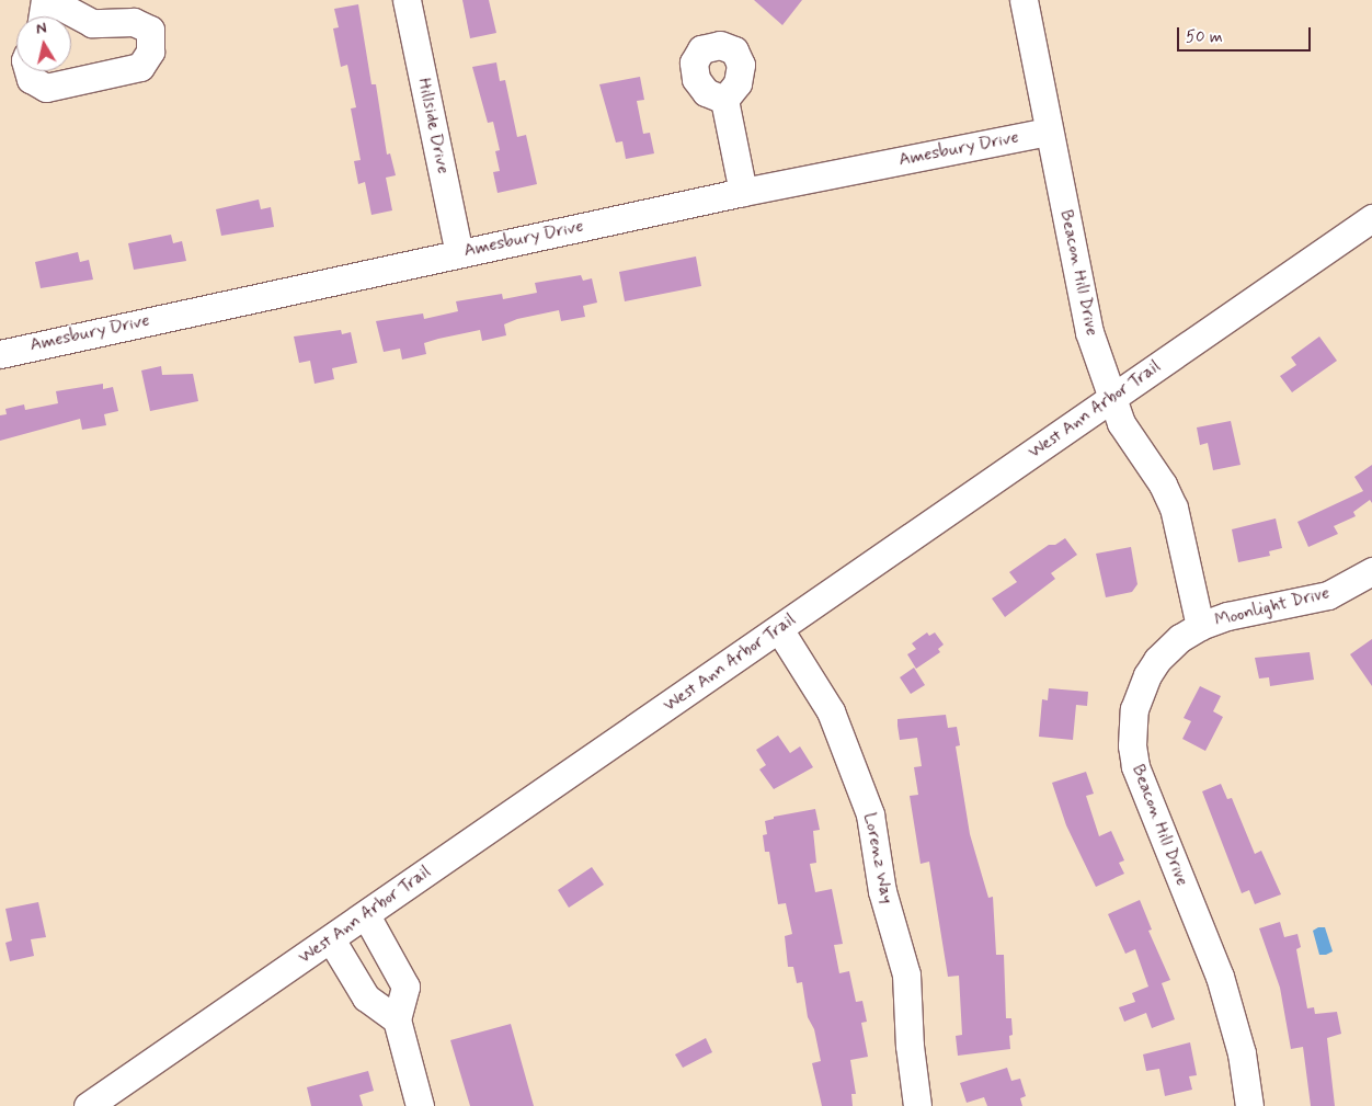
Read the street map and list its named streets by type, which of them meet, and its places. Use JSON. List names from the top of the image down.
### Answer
{
  "streets": {
    "street": [
      "Hillside Drive",
      "Amesbury Drive",
      "Beacon Hill Drive",
      "West Ann Arbor Trail",
      "Moonlight Drive",
      "Lorenz Way"
    ]
  },
  "crossings": [
    ["Hillside Drive", "Amesbury Drive"],
    ["Amesbury Drive", "Beacon Hill Drive"],
    ["Beacon Hill Drive", "West Ann Arbor Trail"],
    ["Beacon Hill Drive", "Moonlight Drive"],
    ["West Ann Arbor Trail", "Lorenz Way"]
  ],
  "scale_bar": "50 m",
  "north": "top"
}
